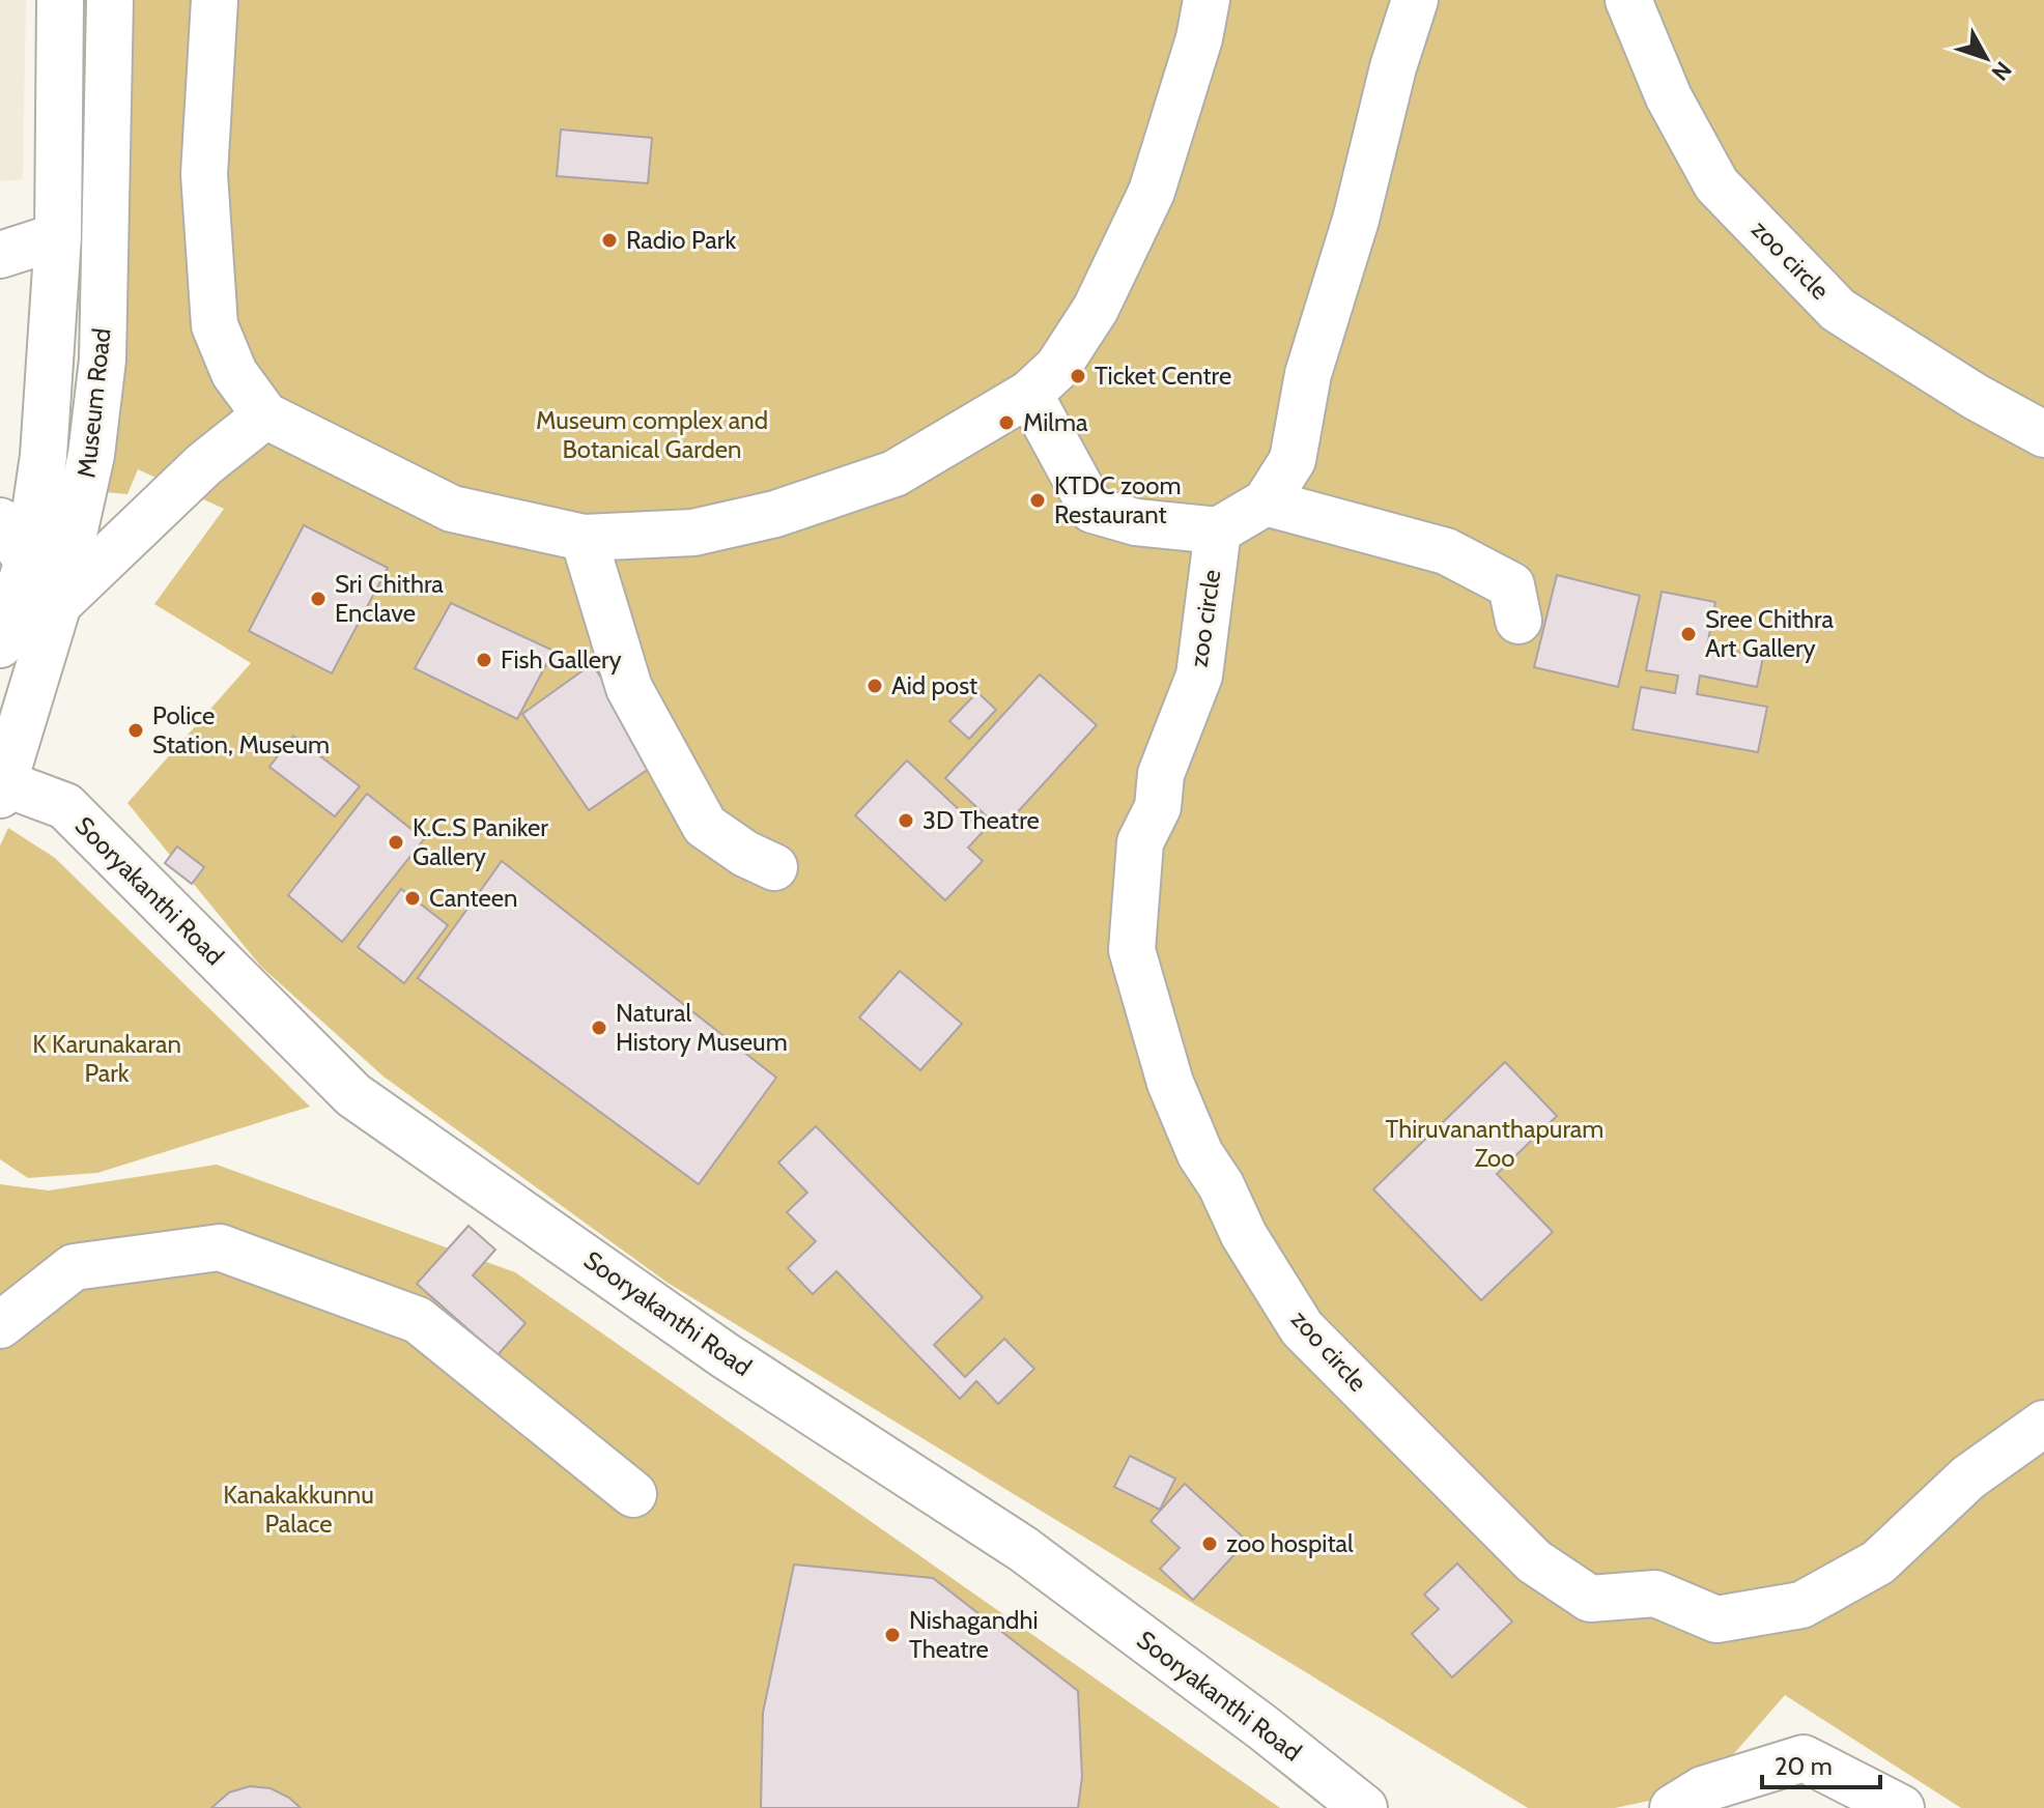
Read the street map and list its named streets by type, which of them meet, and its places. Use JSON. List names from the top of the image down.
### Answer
{
  "streets": {
    "street": ["zoo circle", "Museum Road", "Sooryakanthi Road"]
  },
  "crossings": [
    ["Museum Road", "Sooryakanthi Road"]
  ],
  "parks": [
    "Museum complex and Botanical Garden",
    "K Karunakaran Park",
    "Thiruvananthapuram Zoo",
    "Kanakakkunnu Palace"
  ],
  "places": [
    "Radio Park",
    "Ticket Centre",
    "Milma",
    "KTDC zoom Restaurant",
    "Sri Chithra Enclave",
    "Sree Chithra Art Gallery",
    "Fish Gallery",
    "Aid post",
    "Police Station, Museum",
    "3D Theatre",
    "K.C.S Paniker Gallery",
    "Canteen",
    "Natural History Museum",
    "zoo hospital",
    "Nishagandhi Theatre"
  ],
  "scale_bar": "20 m",
  "north": "bottom right"
}
